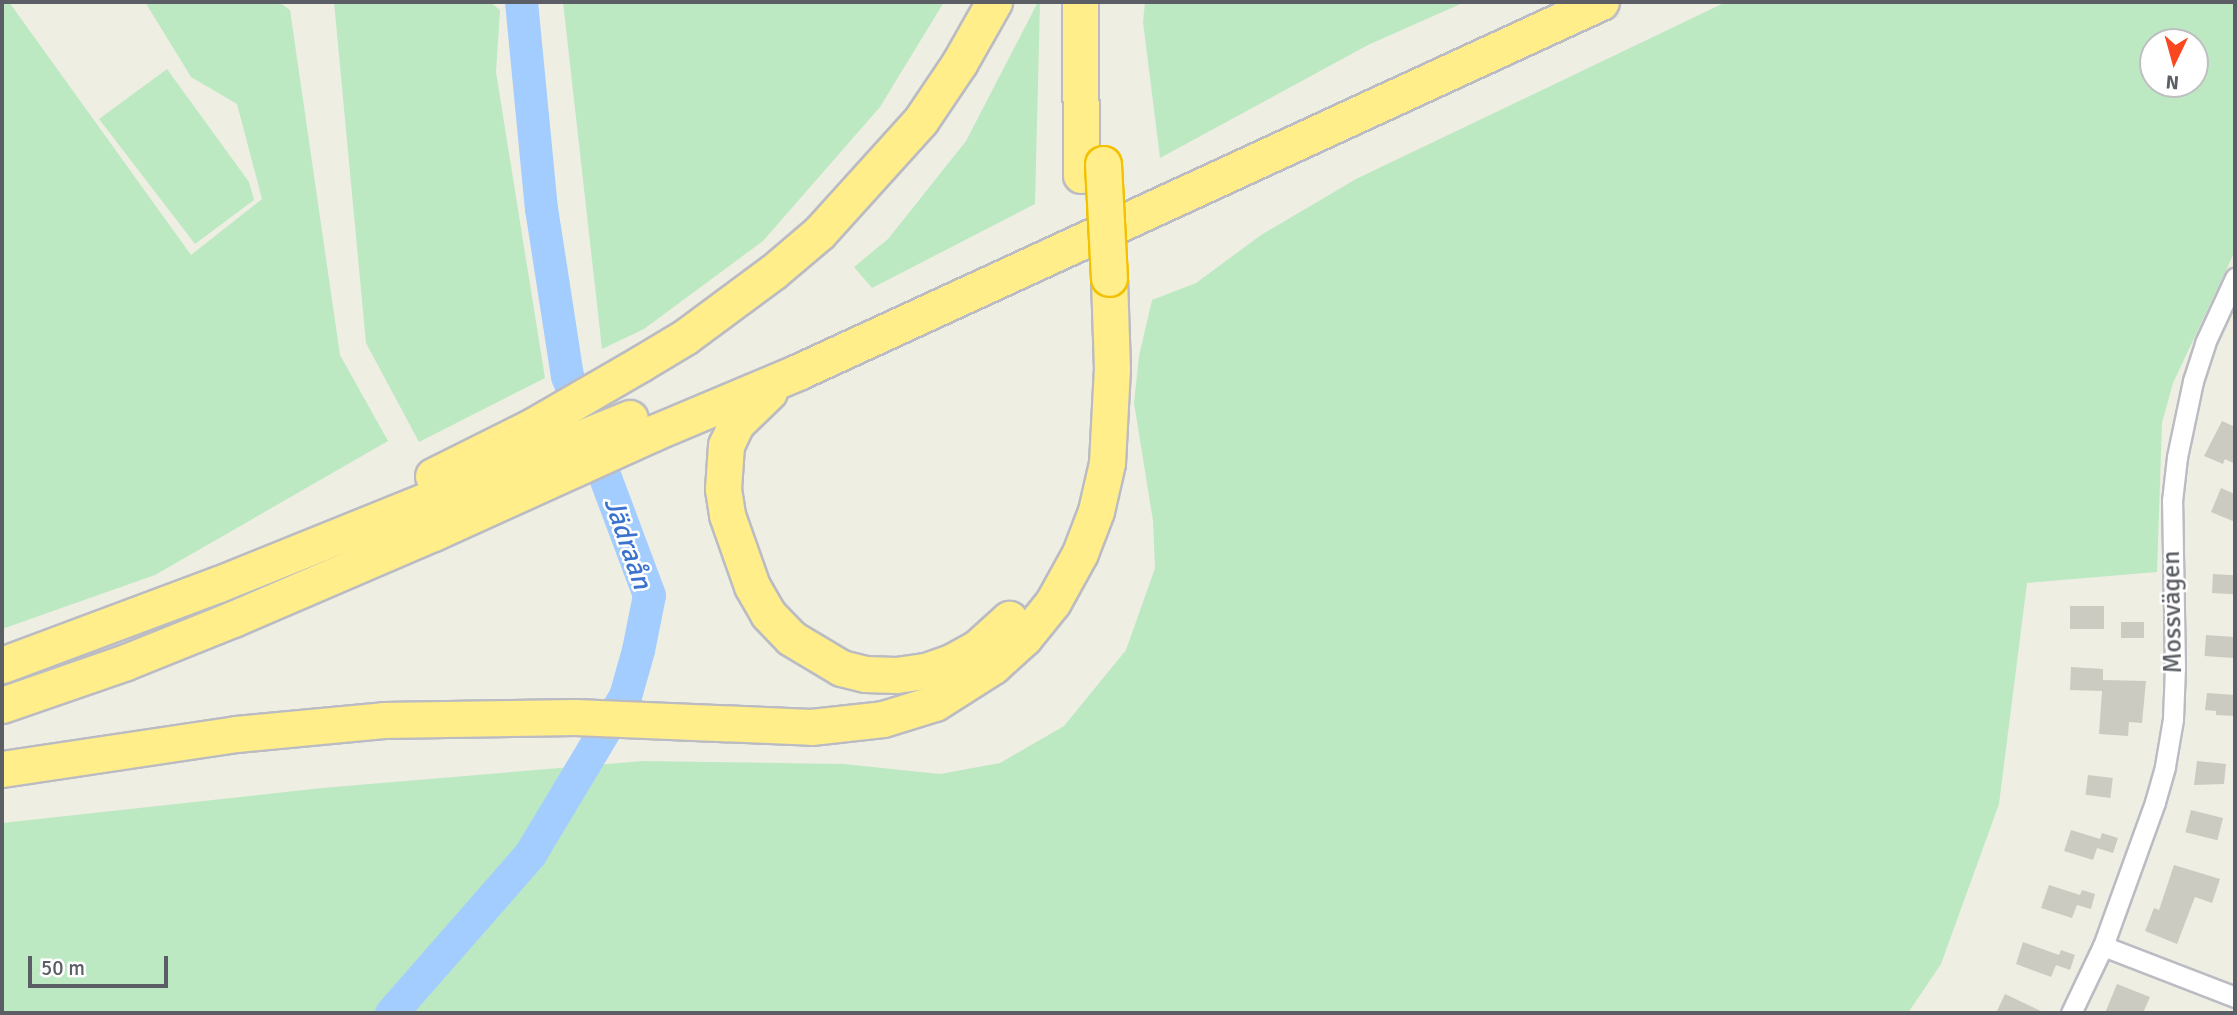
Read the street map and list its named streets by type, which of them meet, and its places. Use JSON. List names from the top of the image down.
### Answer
{
  "streets": {
    "street": ["Mossvägen"]
  },
  "water": ["Jädraån"],
  "scale_bar": "50 m",
  "north": "bottom"
}
